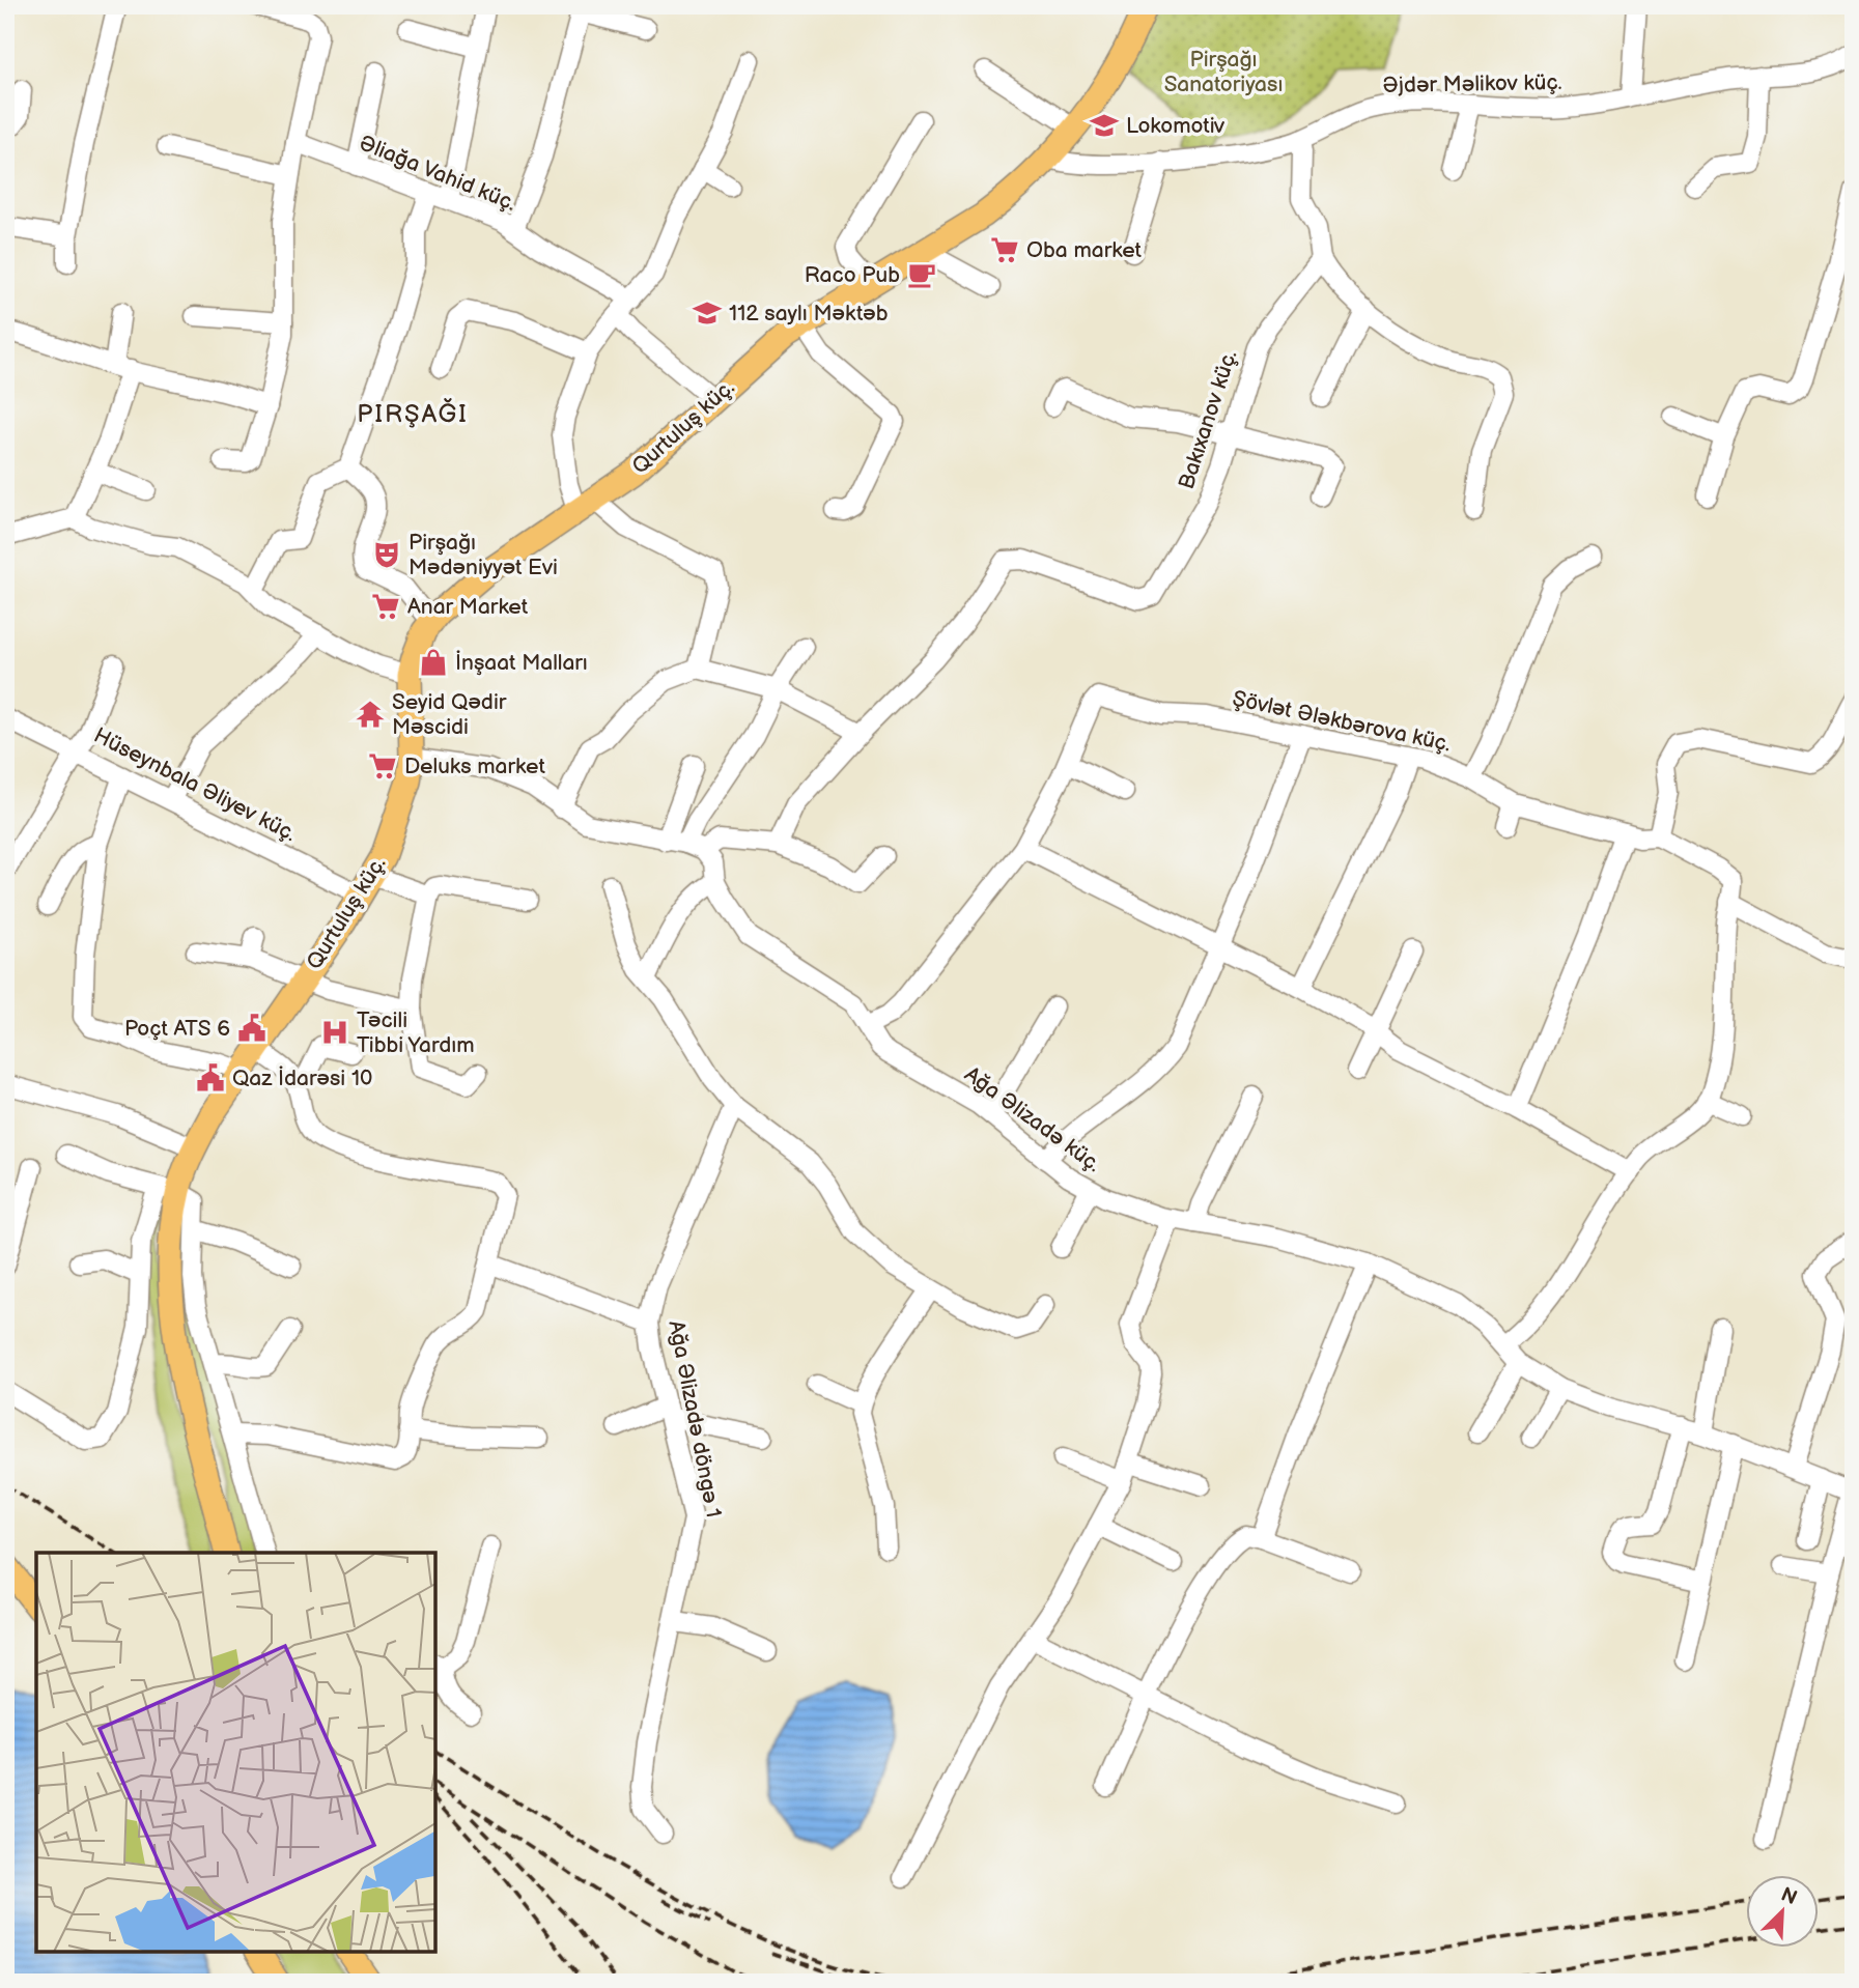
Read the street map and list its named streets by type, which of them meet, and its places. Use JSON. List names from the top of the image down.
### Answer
{
  "streets": {
    "main road": ["Qurtuluş küç."],
    "street": [
      "Əjdər Məlikov küç.",
      "Əliağa Vahid küç.",
      "Bakıxanov küç.",
      "Şövlət Ələkbərova küç.",
      "Hüseynbala Əliyev küç.",
      "Ağa Əlizadə küç.",
      "Ağa Əlizadə döngə 1"
    ]
  },
  "crossings": [
    ["Əjdər Məlikov küç.", "Qurtuluş küç."],
    ["Qurtuluş küç.", "Hüseynbala Əliyev küç."],
    ["Şövlət Ələkbərova küç.", "Ağa Əlizadə küç."]
  ],
  "districts": ["PIRŞAĞI"],
  "parks": ["Pirşağı Sanatoriyası"],
  "places": {
    "school or university": ["Lokomotiv", "112 saylı Məktəb"],
    "supermarket": ["Oba market", "Anar Market", "Deluks market"],
    "cafe": ["Raco Pub"],
    "theatre": ["Pirşağı Mədəniyyət Evi"],
    "shop": ["İnşaat Malları"],
    "temple": ["Seyid Qədir Məscidi"],
    "public building": ["Poçt ATS 6", "Qaz İdarəsi 10"],
    "hospital": ["Təcili Tibbi Yardım"]
  },
  "north": "top right"
}
